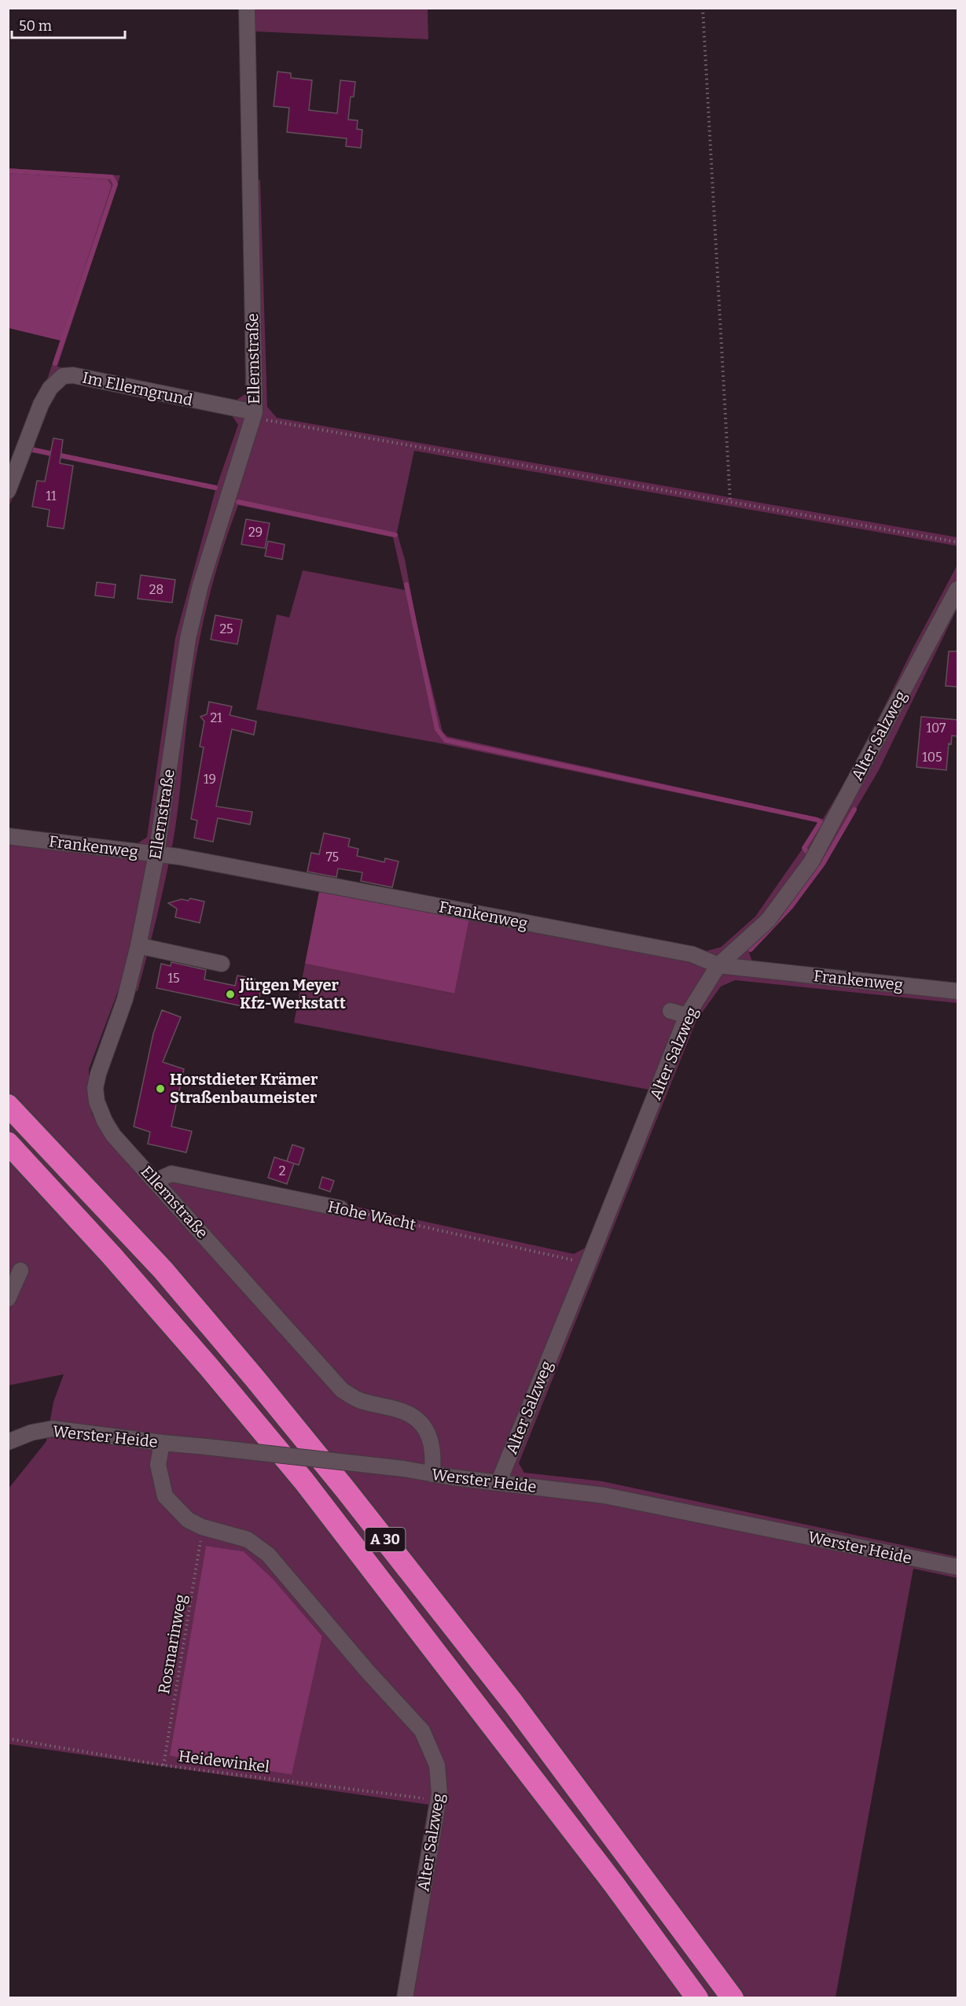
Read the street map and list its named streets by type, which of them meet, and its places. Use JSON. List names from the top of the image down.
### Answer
{
  "streets": {
    "highway": ["A 30"],
    "street": [
      "Ellernstraße",
      "Im Ellerngrund",
      "Alter Salzweg",
      "Frankenweg",
      "Hohe Wacht",
      "Werster Heide"
    ],
    "path": ["Rosmarinweg", "Heidewinkel"]
  },
  "crossings": [
    ["Ellernstraße", "Im Ellerngrund"],
    ["Ellernstraße", "Frankenweg"],
    ["Ellernstraße", "Hohe Wacht"],
    ["Ellernstraße", "Werster Heide"],
    ["Alter Salzweg", "Frankenweg"],
    ["Alter Salzweg", "Hohe Wacht"],
    ["Alter Salzweg", "Werster Heide"],
    ["Alter Salzweg", "Rosmarinweg"],
    ["Alter Salzweg", "Heidewinkel"],
    ["Rosmarinweg", "Heidewinkel"]
  ],
  "places": ["Jürgen Meyer Kfz-Werkstatt", "Horstdieter Krämer Straßenbaumeister"],
  "house_numbers": [
    "11",
    "29",
    "28",
    "25",
    "21",
    "107",
    "105",
    "19",
    "75",
    "15",
    "2"
  ],
  "scale_bar": "50 m"
}
